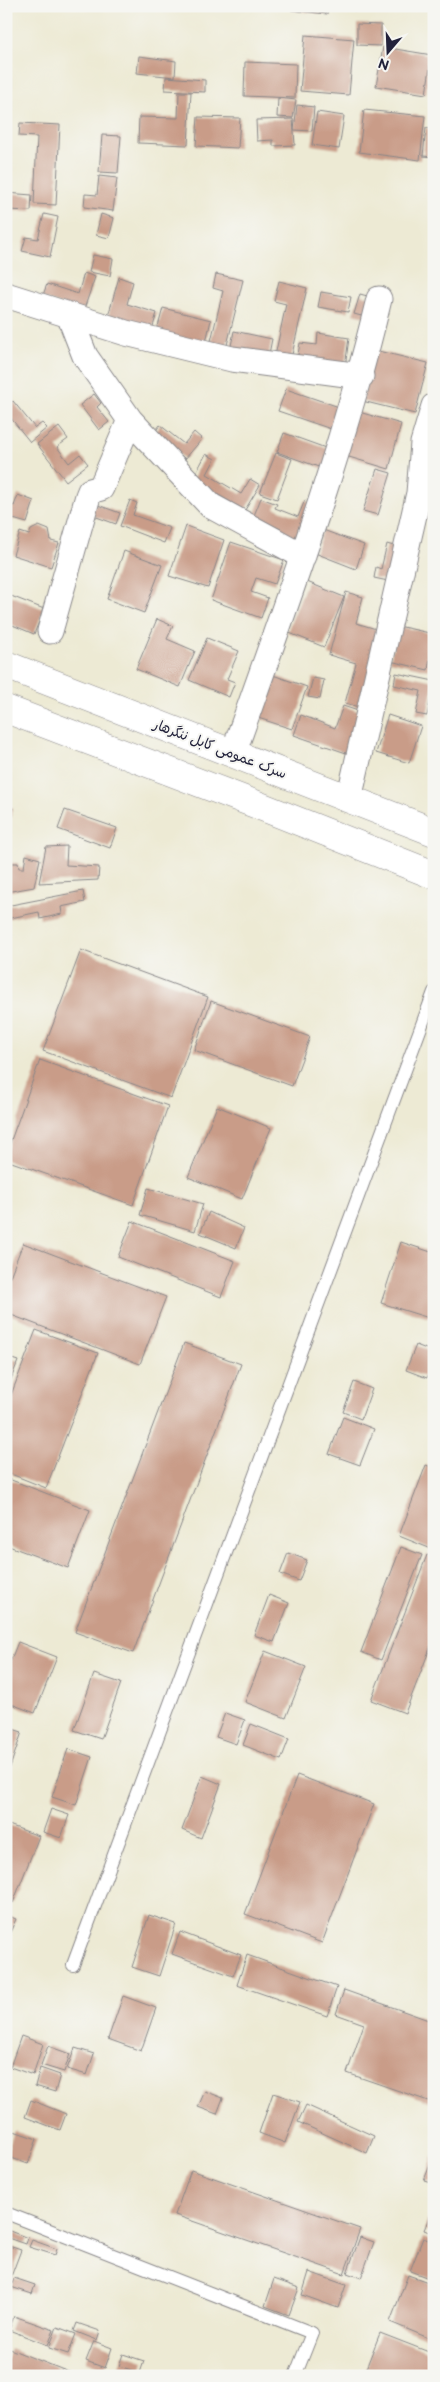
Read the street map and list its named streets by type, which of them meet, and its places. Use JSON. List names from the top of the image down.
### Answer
{
  "streets": {
    "highway": ["سرک عمومی کابل ننگرهار"]
  },
  "north": "bottom"
}
